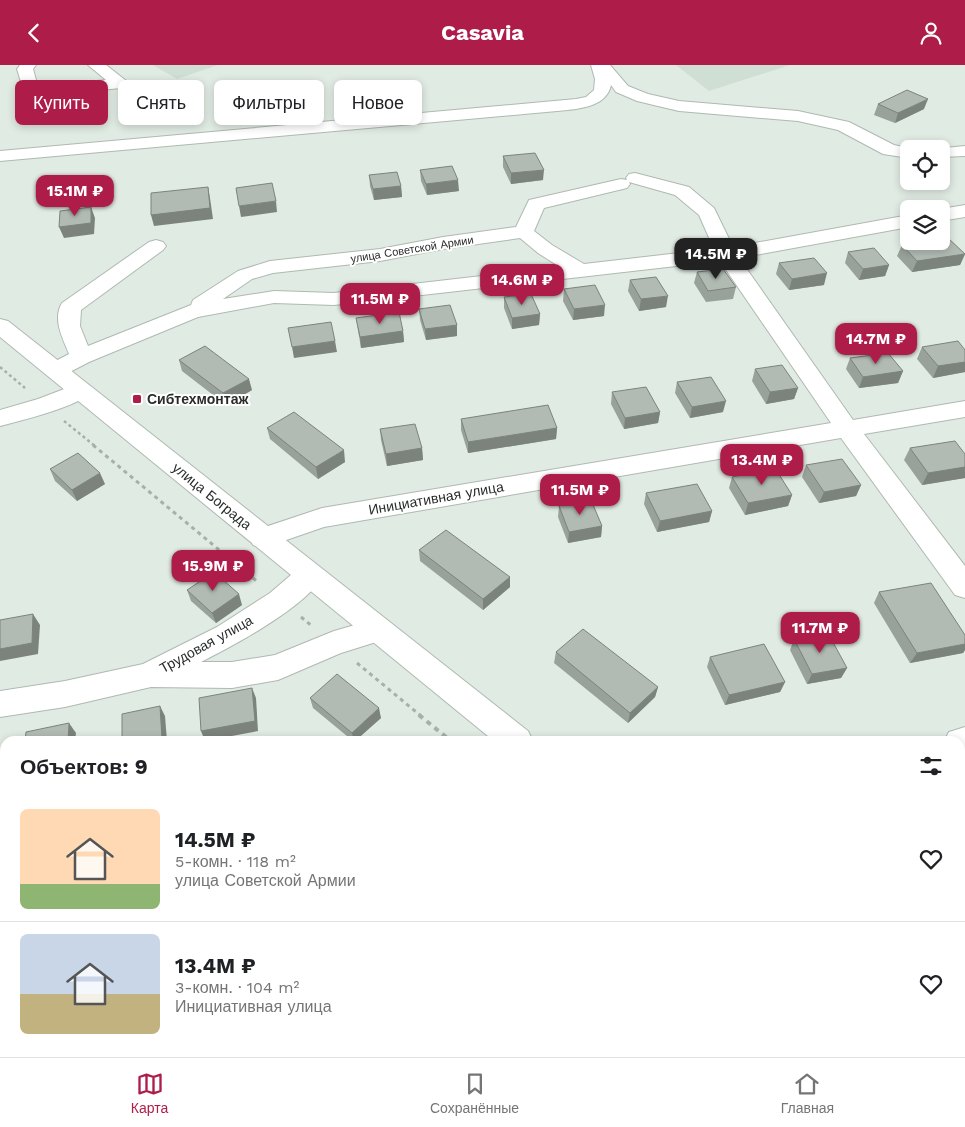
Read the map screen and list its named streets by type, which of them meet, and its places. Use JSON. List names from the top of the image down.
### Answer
{
  "streets": {
    "street": [
      "улица Советской Армии",
      "улица Бограда",
      "Инициативная улица",
      "Трудовая улица"
    ]
  },
  "crossings": [
    ["улица Советской Армии", "улица Бограда"],
    ["улица Бограда", "Инициативная улица"],
    ["улица Бограда", "Трудовая улица"]
  ],
  "places": {
    "transit": ["Сибтехмонтаж"]
  },
  "page": {
    "header": "Casavia",
    "chip": [
      "Купить",
      "Снять",
      "Фильтры",
      "Новое"
    ],
    "price": [
      "15.1M ₽",
      "14.5M ₽",
      "14.6M ₽",
      "11.5M ₽",
      "14.7M ₽",
      "13.4M ₽",
      "11.5M ₽",
      "15.9M ₽",
      "11.7M ₽"
    ],
    "heading": "Объектов: 9",
    "list": [
      {
        "name": "14.5M ₽",
        "note": "5-комн. · 118 m² · улица Советской Армии"
      },
      {
        "name": "13.4M ₽",
        "note": "3-комн. · 104 m² · Инициативная улица"
      }
    ],
    "tabs": ["Карта", "Сохранённые", "Главная"]
  }
}
